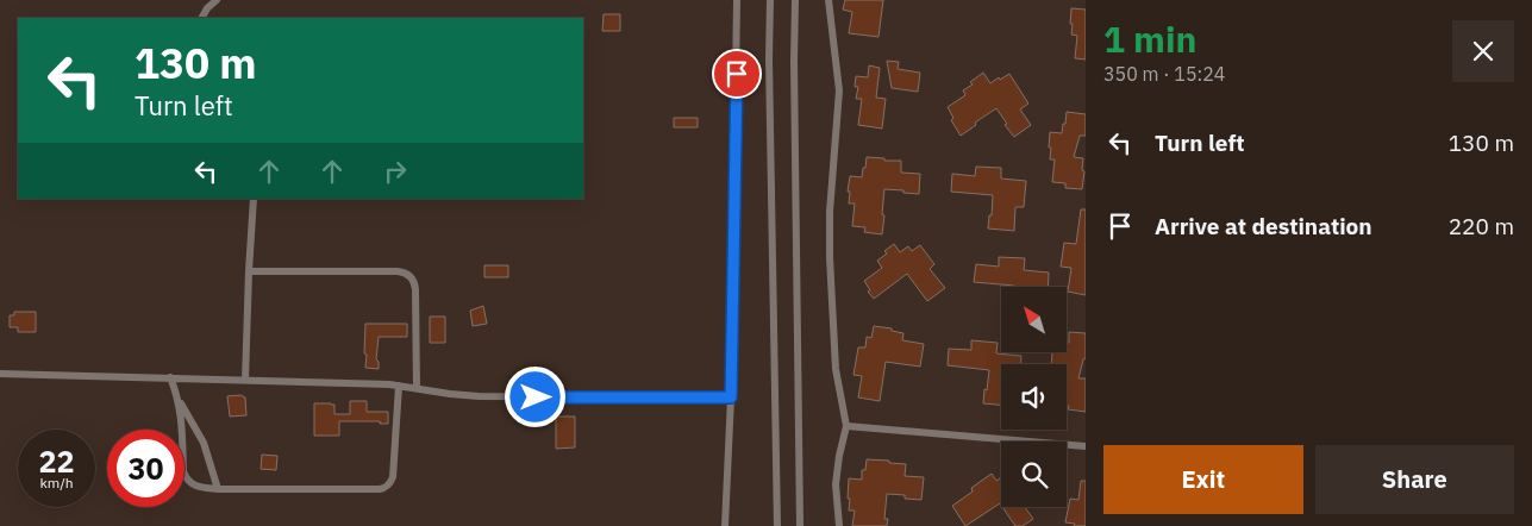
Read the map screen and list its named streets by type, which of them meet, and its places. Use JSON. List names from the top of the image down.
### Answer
{
  "north": "top left",
  "page": {
    "heading": ["1 min", "350 m · 15:24"],
    "turn": ["130 m", "Turn left"],
    "list": [
      {
        "name": "Turn left",
        "value": "130 m"
      },
      {
        "name": "Arrive at destination",
        "value": "220 m"
      }
    ],
    "speed": "22 km/h",
    "limit": "30",
    "buttons": ["Exit", "Share"]
  }
}
